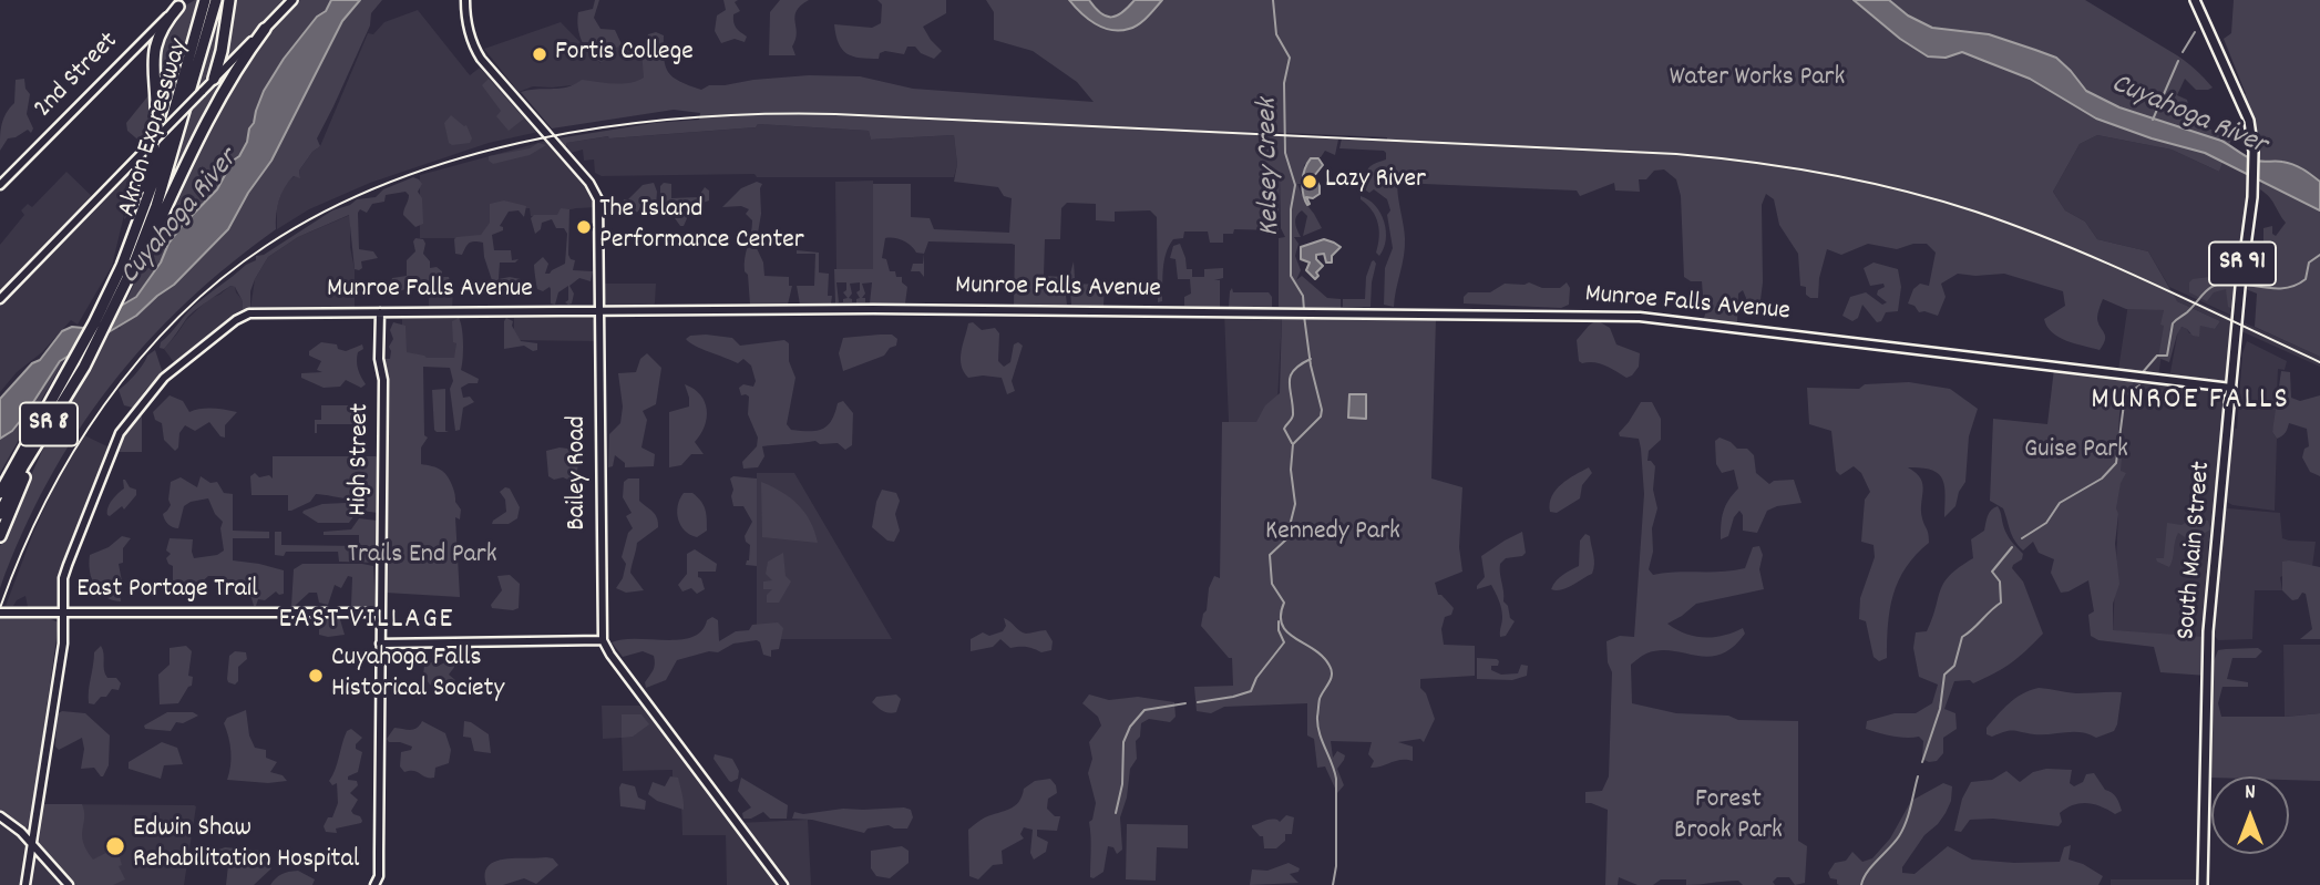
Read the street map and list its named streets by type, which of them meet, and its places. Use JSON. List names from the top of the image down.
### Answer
{
  "streets": {
    "highway": ["Akron Expressway", "SR 8"],
    "main road": ["SR 91", "South Main Street"],
    "street": [
      "2nd Street",
      "Munroe Falls Avenue",
      "High Street",
      "Bailey Road",
      "East Portage Trail"
    ]
  },
  "crossings": [
    ["SR 91", "Munroe Falls Avenue"],
    ["SR 91", "South Main Street"],
    ["Munroe Falls Avenue", "High Street"],
    ["Munroe Falls Avenue", "Bailey Road"],
    ["Munroe Falls Avenue", "South Main Street"],
    ["Munroe Falls Avenue", "East Portage Trail"],
    ["High Street", "East Portage Trail"]
  ],
  "districts": ["MUNROE FALLS", "EAST VILLAGE"],
  "water": ["Cuyahoga River", "Kelsey Creek"],
  "parks": [
    "Water Works Park",
    "Guise Park",
    "Kennedy Park",
    "Trails End Park",
    "Forest Brook Park"
  ],
  "places": [
    "Fortis College",
    "Lazy River",
    "The Island Performance Center",
    "Cuyahoga Falls Historical Society",
    "Edwin Shaw Rehabilitation Hospital"
  ],
  "north": "top"
}
